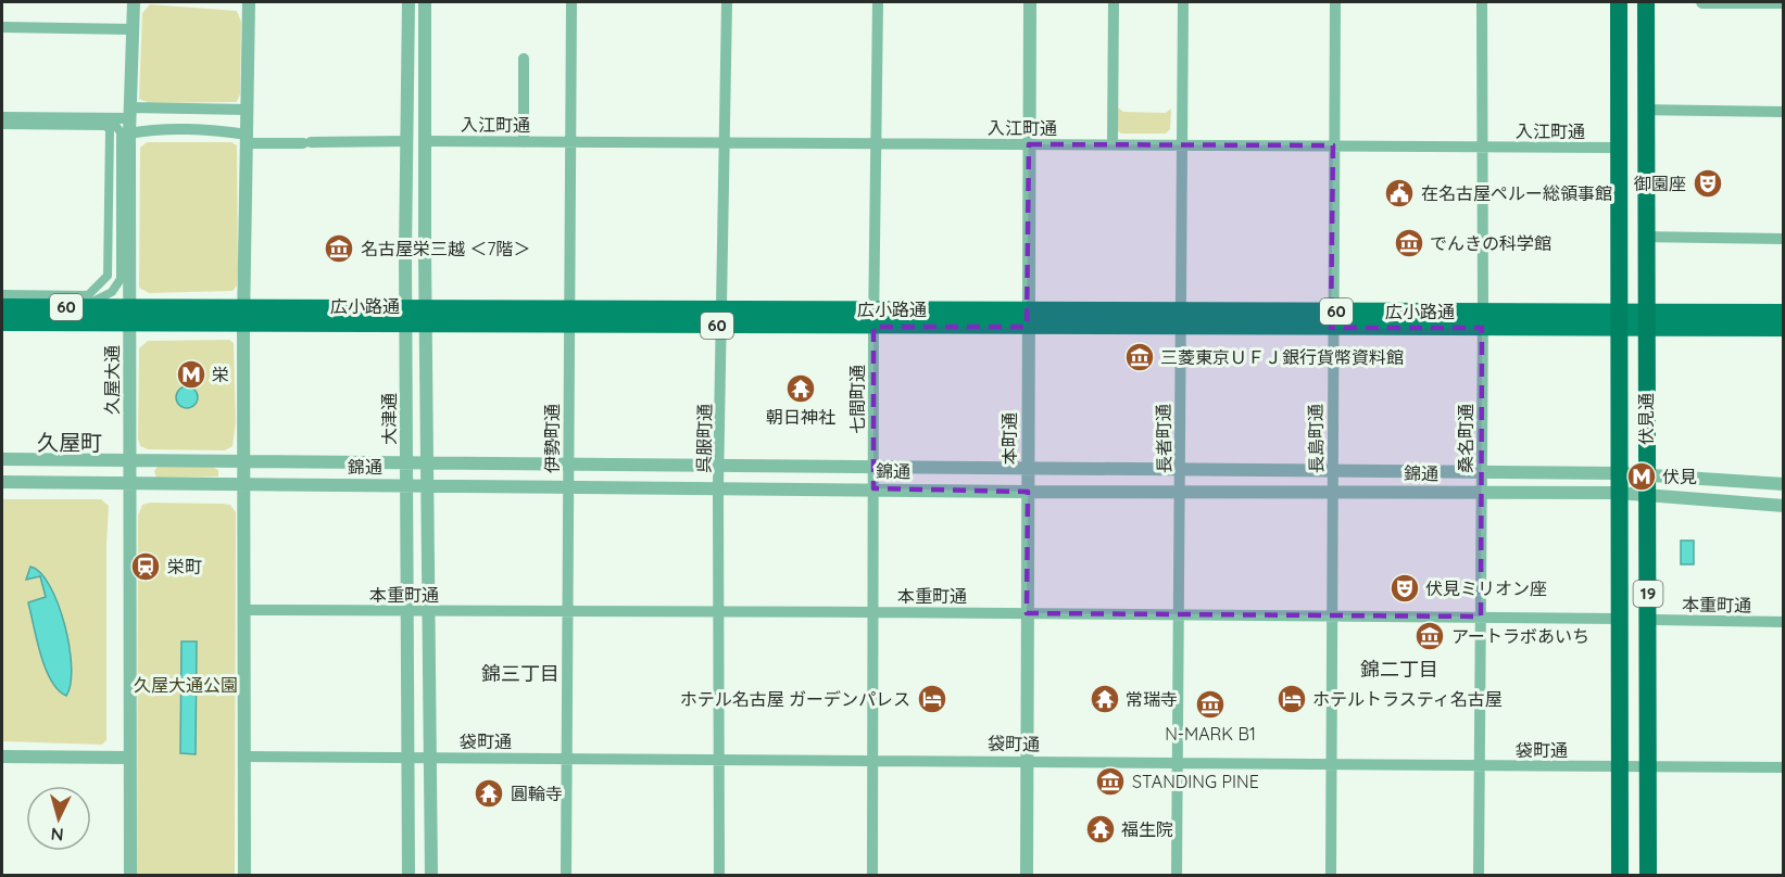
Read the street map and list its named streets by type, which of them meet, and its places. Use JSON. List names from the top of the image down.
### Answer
{
  "streets": {
    "highway": ["伏見通", "19"],
    "main road": ["広小路通", "60"],
    "street": [
      "入江町通",
      "久屋大通",
      "七間町通",
      "大津通",
      "伊勢町通",
      "呉服町通",
      "本町通",
      "長者町通",
      "長島町通",
      "桑名町通",
      "錦通",
      "本重町通",
      "袋町通"
    ]
  },
  "crossings": [
    ["入江町通", "七間町通"],
    ["入江町通", "大津通"],
    ["入江町通", "伏見通"],
    ["入江町通", "伊勢町通"],
    ["入江町通", "呉服町通"],
    ["入江町通", "本町通"],
    ["入江町通", "長者町通"],
    ["入江町通", "長島町通"],
    ["入江町通", "桑名町通"],
    ["広小路通", "久屋大通"],
    ["広小路通", "七間町通"],
    ["広小路通", "大津通"],
    ["広小路通", "伏見通"],
    ["広小路通", "伊勢町通"],
    ["広小路通", "呉服町通"],
    ["広小路通", "本町通"],
    ["広小路通", "長者町通"],
    ["広小路通", "長島町通"],
    ["広小路通", "桑名町通"],
    ["久屋大通", "錦通"],
    ["七間町通", "錦通"],
    ["七間町通", "本重町通"],
    ["七間町通", "袋町通"],
    ["大津通", "錦通"],
    ["大津通", "本重町通"],
    ["大津通", "袋町通"],
    ["伏見通", "錦通"],
    ["伏見通", "本重町通"],
    ["伏見通", "袋町通"],
    ["伊勢町通", "錦通"],
    ["伊勢町通", "本重町通"],
    ["伊勢町通", "袋町通"],
    ["呉服町通", "錦通"],
    ["呉服町通", "本重町通"],
    ["呉服町通", "袋町通"],
    ["本町通", "錦通"],
    ["本町通", "本重町通"],
    ["本町通", "袋町通"],
    ["長者町通", "錦通"],
    ["長者町通", "本重町通"],
    ["長者町通", "袋町通"],
    ["長島町通", "錦通"],
    ["長島町通", "本重町通"],
    ["長島町通", "袋町通"],
    ["桑名町通", "錦通"],
    ["桑名町通", "本重町通"],
    ["桑名町通", "袋町通"]
  ],
  "districts": ["久屋町", "錦二丁目", "錦三丁目"],
  "parks": ["久屋大通公園"],
  "places": {
    "theatre": ["御園座", "伏見ミリオン座"],
    "public building": ["在名古屋ペルー総領事館"],
    "museum": [
      "でんきの科学館",
      "名古屋栄三越 ＜7階＞",
      "三菱東京ＵＦＪ銀行貨幣資料館",
      "アートラボあいち",
      "N-MARK B1",
      "STANDING PINE"
    ],
    "metro station": ["栄", "伏見"],
    "temple": [
      "朝日神社",
      "常瑞寺",
      "圓輪寺",
      "福生院"
    ],
    "station": ["栄町"],
    "hotel": ["ホテル名古屋 ガーデンパレス", "ホテルトラスティ名古屋"]
  },
  "north": "bottom"
}
